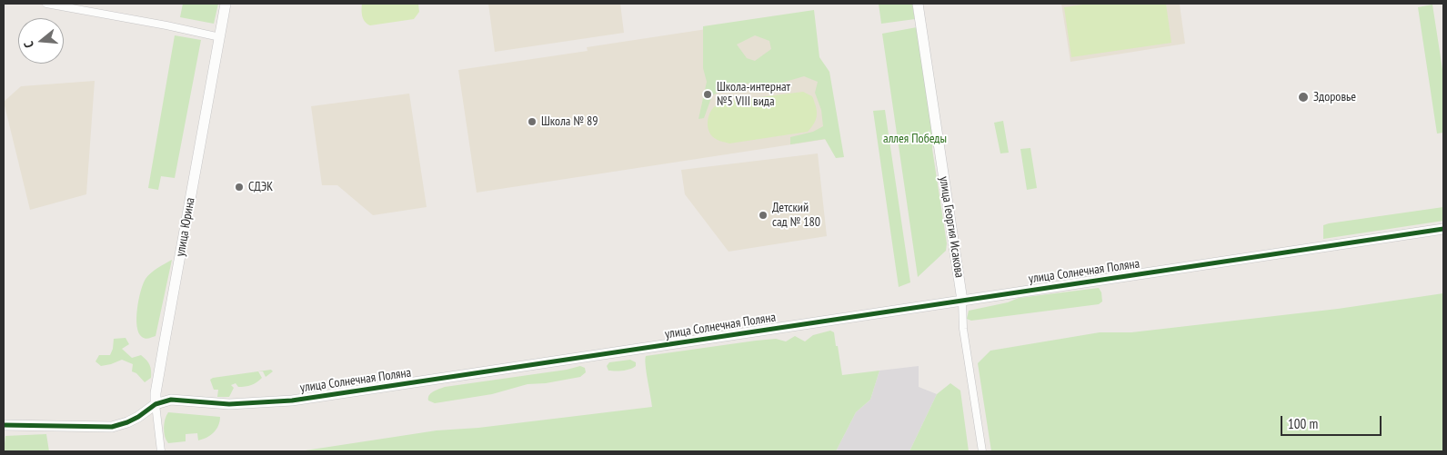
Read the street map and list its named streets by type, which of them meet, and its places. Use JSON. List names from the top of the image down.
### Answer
{
  "streets": {
    "street": ["улица Юрина", "улица Георгия Исакова", "улица Солнечная Поляна"]
  },
  "crossings": [
    ["улица Юрина", "улица Солнечная Поляна"],
    ["улица Георгия Исакова", "улица Солнечная Поляна"]
  ],
  "parks": ["аллея Победы"],
  "places": [
    "Школа-интернат №5 VIII вида",
    "Здоровье",
    "Школа № 89",
    "СДЭК",
    "Детский сад № 180"
  ],
  "scale_bar": "100 m",
  "north": "left"
}
